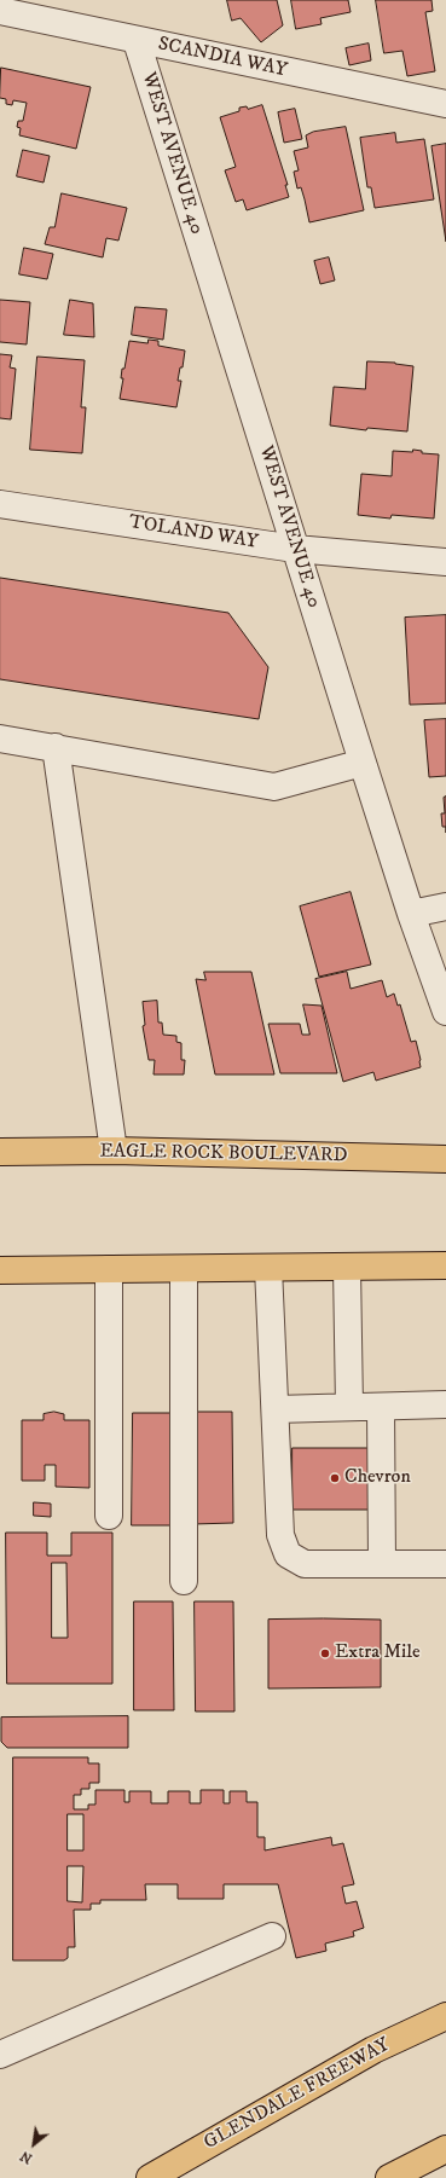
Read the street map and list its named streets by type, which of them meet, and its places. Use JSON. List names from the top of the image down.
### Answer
{
  "streets": {
    "main road": ["EAGLE ROCK BOULEVARD", "GLENDALE FREEWAY"],
    "street": ["SCANDIA WAY", "WEST AVENUE 40", "TOLAND WAY"]
  },
  "crossings": [
    ["SCANDIA WAY", "WEST AVENUE 40"],
    ["WEST AVENUE 40", "TOLAND WAY"]
  ],
  "places": ["Chevron", "Extra Mile"],
  "north": "bottom left"
}
